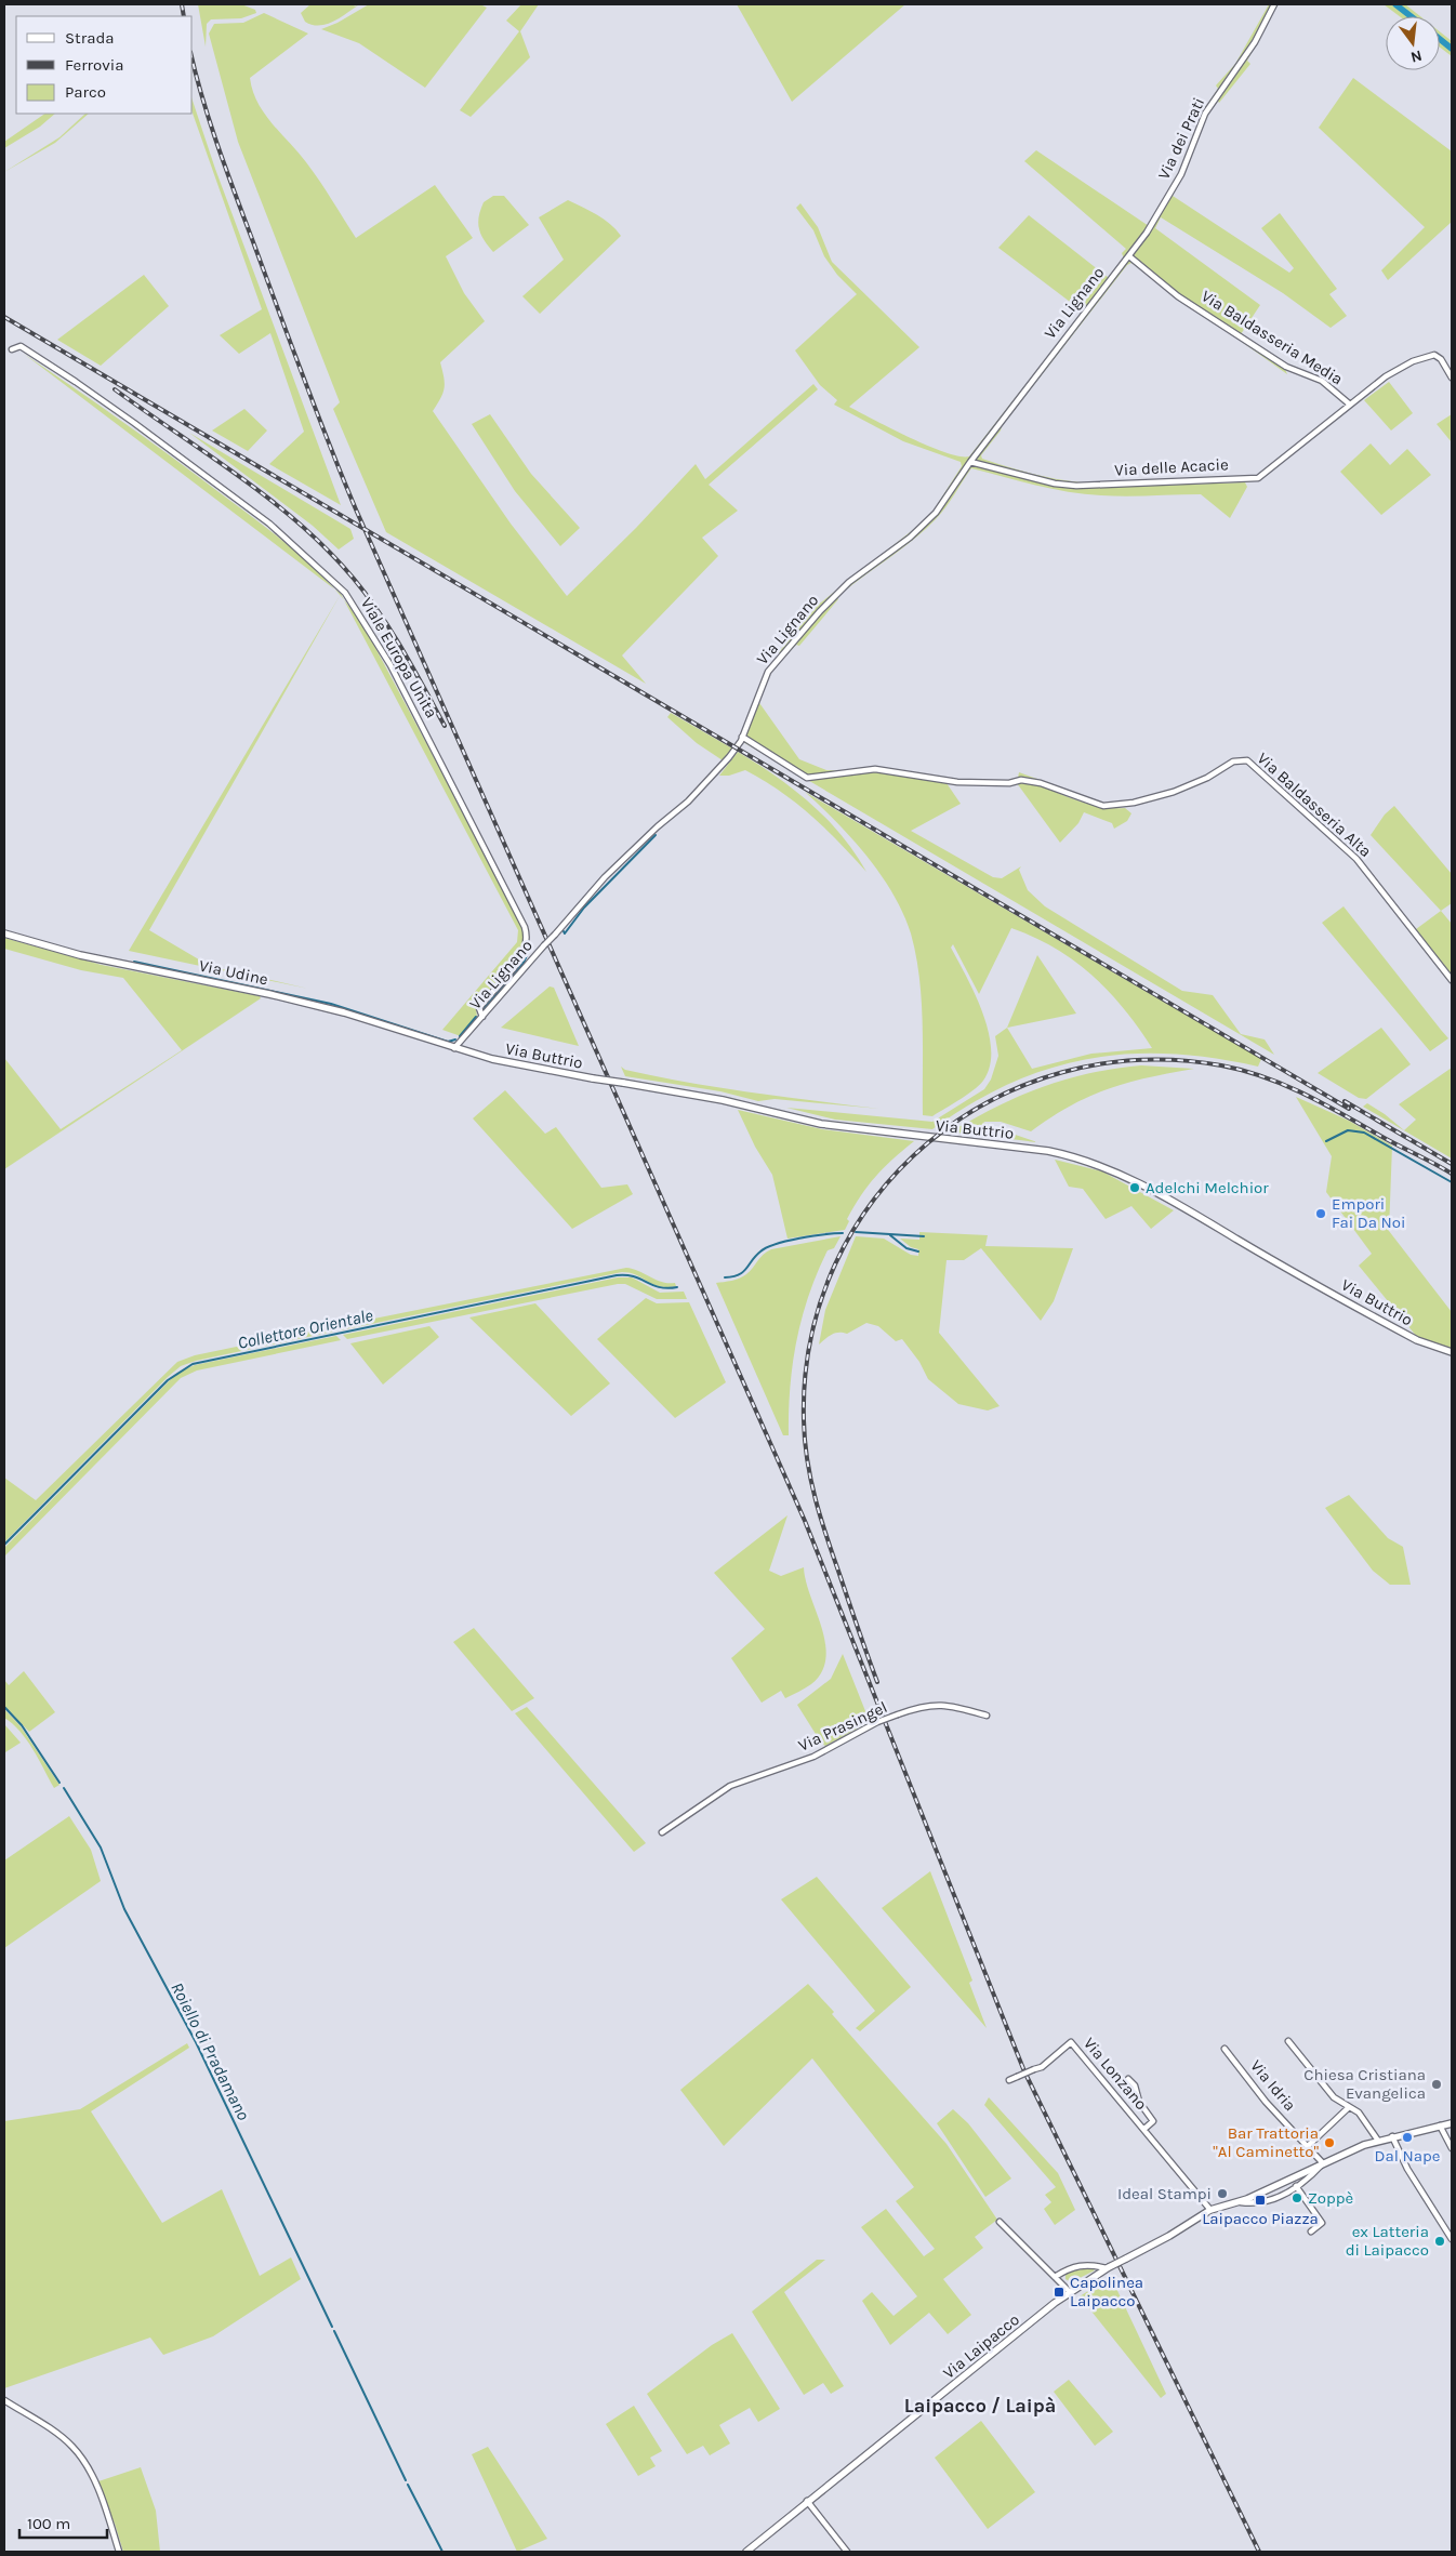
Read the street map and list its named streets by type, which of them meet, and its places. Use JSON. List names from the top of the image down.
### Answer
{
  "streets": {
    "street": [
      "Via dei Prati",
      "Via Lignano",
      "Via Baldasseria Media",
      "Via delle Acacie",
      "Viale Europa Unita",
      "Via Baldasseria Alta",
      "Via Udine",
      "Via Buttrio",
      "Via Prasingel",
      "Via Lonzano",
      "Via Idria",
      "Via Laipacco"
    ]
  },
  "crossings": [
    ["Via dei Prati", "Via Lignano"],
    ["Via dei Prati", "Via Baldasseria Media"],
    ["Via Lignano", "Via Baldasseria Media"],
    ["Via Lignano", "Via delle Acacie"],
    ["Via Lignano", "Viale Europa Unita"],
    ["Via Lignano", "Via Baldasseria Alta"],
    ["Via Lignano", "Via Udine"],
    ["Via Lignano", "Via Buttrio"],
    ["Via Baldasseria Media", "Via delle Acacie"],
    ["Via Udine", "Via Buttrio"],
    ["Via Lonzano", "Via Laipacco"],
    ["Via Idria", "Via Laipacco"]
  ],
  "districts": ["Laipacco / Laipà"],
  "water": ["Collettore Orientale", "Roiello di Pradamano"],
  "places": {
    "other": [
      "Adelchi Melchior",
      "Empori Fai Da Noi",
      "Chiesa Cristiana Evangelica",
      "Dal Nape",
      "Bar Trattoria \"Al Caminetto\"",
      "Ideal Stampi",
      "Zoppè",
      "ex Latteria di Laipacco"
    ],
    "transit": ["Laipacco Piazza", "Capolinea Laipacco"]
  },
  "legend": ["Strada", "Ferrovia", "Parco"],
  "scale_bar": "100 m",
  "north": "bottom"
}
